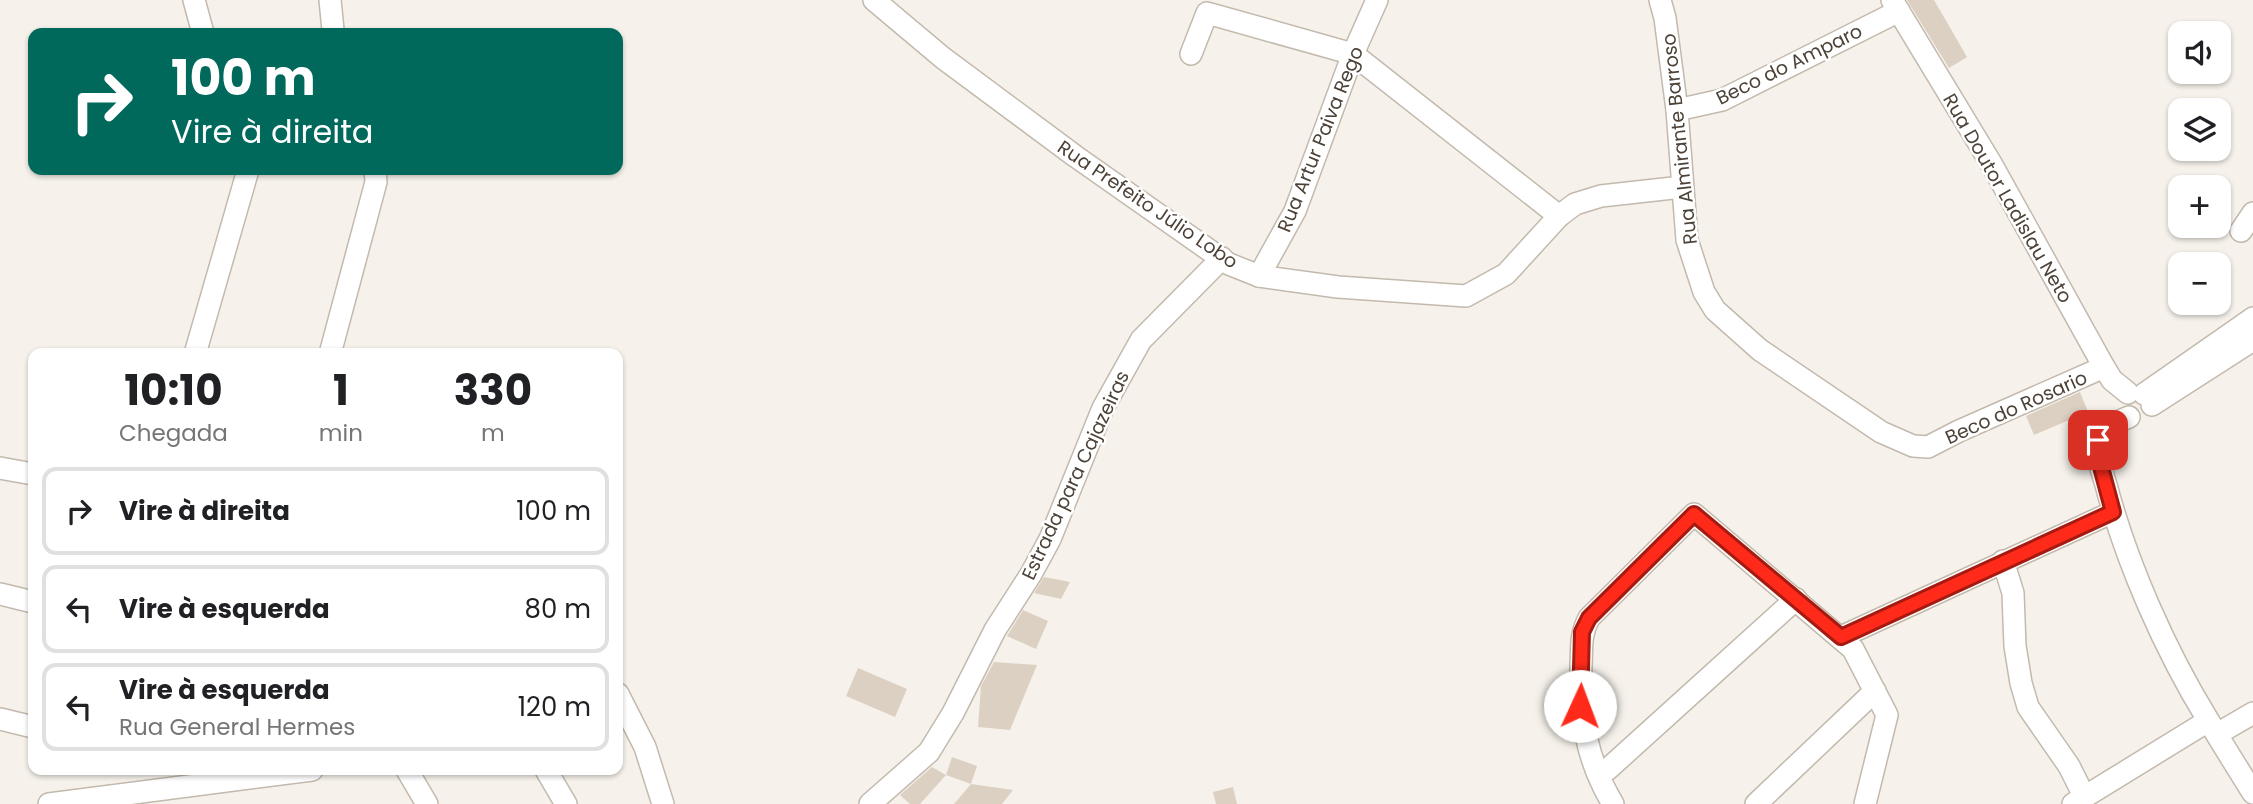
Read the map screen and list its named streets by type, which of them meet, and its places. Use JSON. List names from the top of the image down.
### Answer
{
  "streets": {
    "street": [
      "Beco do Amparo",
      "Rua Artur Paiva Rego",
      "Rua Almirante Barroso",
      "Rua Doutor Ladislau Neto",
      "Rua Prefeito Júlio Lobo",
      "Beco do Rosario",
      "Estrada para Cajazeiras"
    ]
  },
  "crossings": [
    ["Beco do Amparo", "Rua Almirante Barroso"],
    ["Beco do Amparo", "Rua Doutor Ladislau Neto"],
    ["Rua Artur Paiva Rego", "Rua Prefeito Júlio Lobo"],
    ["Rua Almirante Barroso", "Rua Prefeito Júlio Lobo"],
    ["Rua Almirante Barroso", "Beco do Rosario"],
    ["Rua Doutor Ladislau Neto", "Beco do Rosario"],
    ["Rua Prefeito Júlio Lobo", "Estrada para Cajazeiras"]
  ],
  "page": {
    "map_buttons": ["+", "−"],
    "turn": ["100 m", "Vire à direita"],
    "eta": [
      "10:10",
      "Chegada",
      "1",
      "min",
      "330",
      "m"
    ],
    "list": [
      {
        "name": "Vire à direita",
        "value": "100 m"
      },
      {
        "name": "Vire à esquerda",
        "value": "80 m"
      },
      {
        "name": "Vire à esquerda",
        "note": "Rua General Hermes",
        "value": "120 m"
      }
    ]
  }
}
